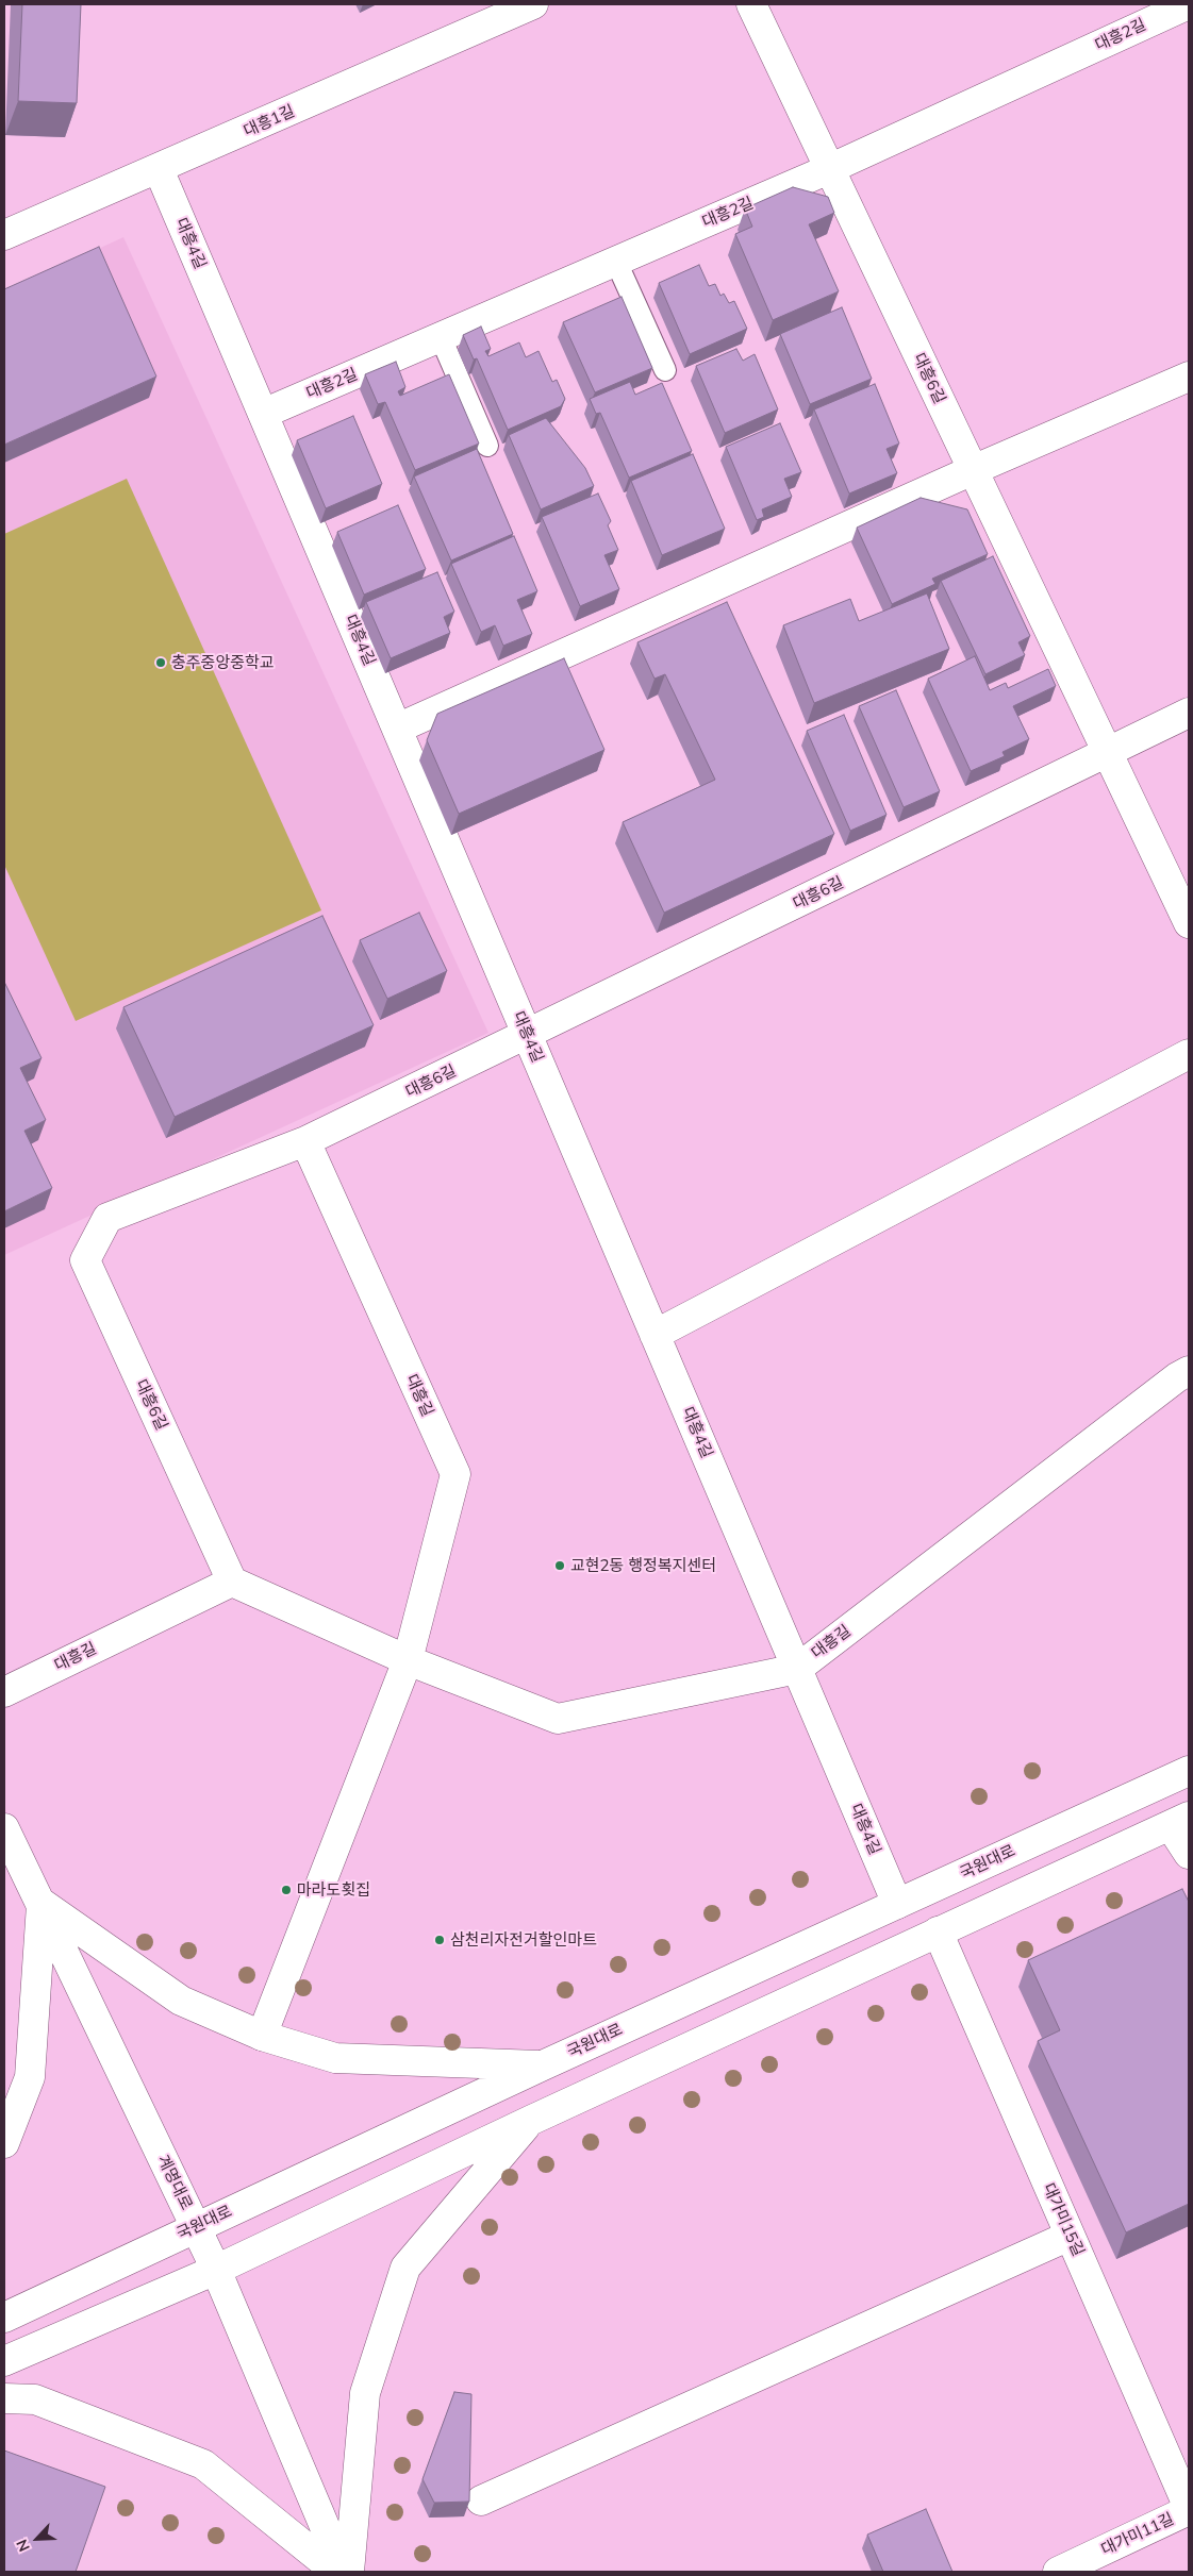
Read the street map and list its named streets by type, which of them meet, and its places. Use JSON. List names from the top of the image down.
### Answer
{
  "streets": {
    "street": [
      "대흥2길",
      "대흥1길",
      "대흥4길",
      "대흥6길",
      "대흥길",
      "국원대로",
      "계명대로",
      "대가미15길",
      "대가미11길"
    ]
  },
  "crossings": [
    ["대흥2길", "대흥4길"],
    ["대흥2길", "대흥6길"],
    ["대흥1길", "대흥4길"],
    ["대흥4길", "대흥6길"],
    ["대흥4길", "대흥길"],
    ["대흥4길", "국원대로"],
    ["대흥6길", "대흥길"],
    ["국원대로", "계명대로"],
    ["대가미15길", "대가미11길"]
  ],
  "places": [
    "충주중앙중학교",
    "교현2동 행정복지센터",
    "마라도횟집",
    "삼천리자전거할인마트"
  ],
  "north": "bottom left"
}
